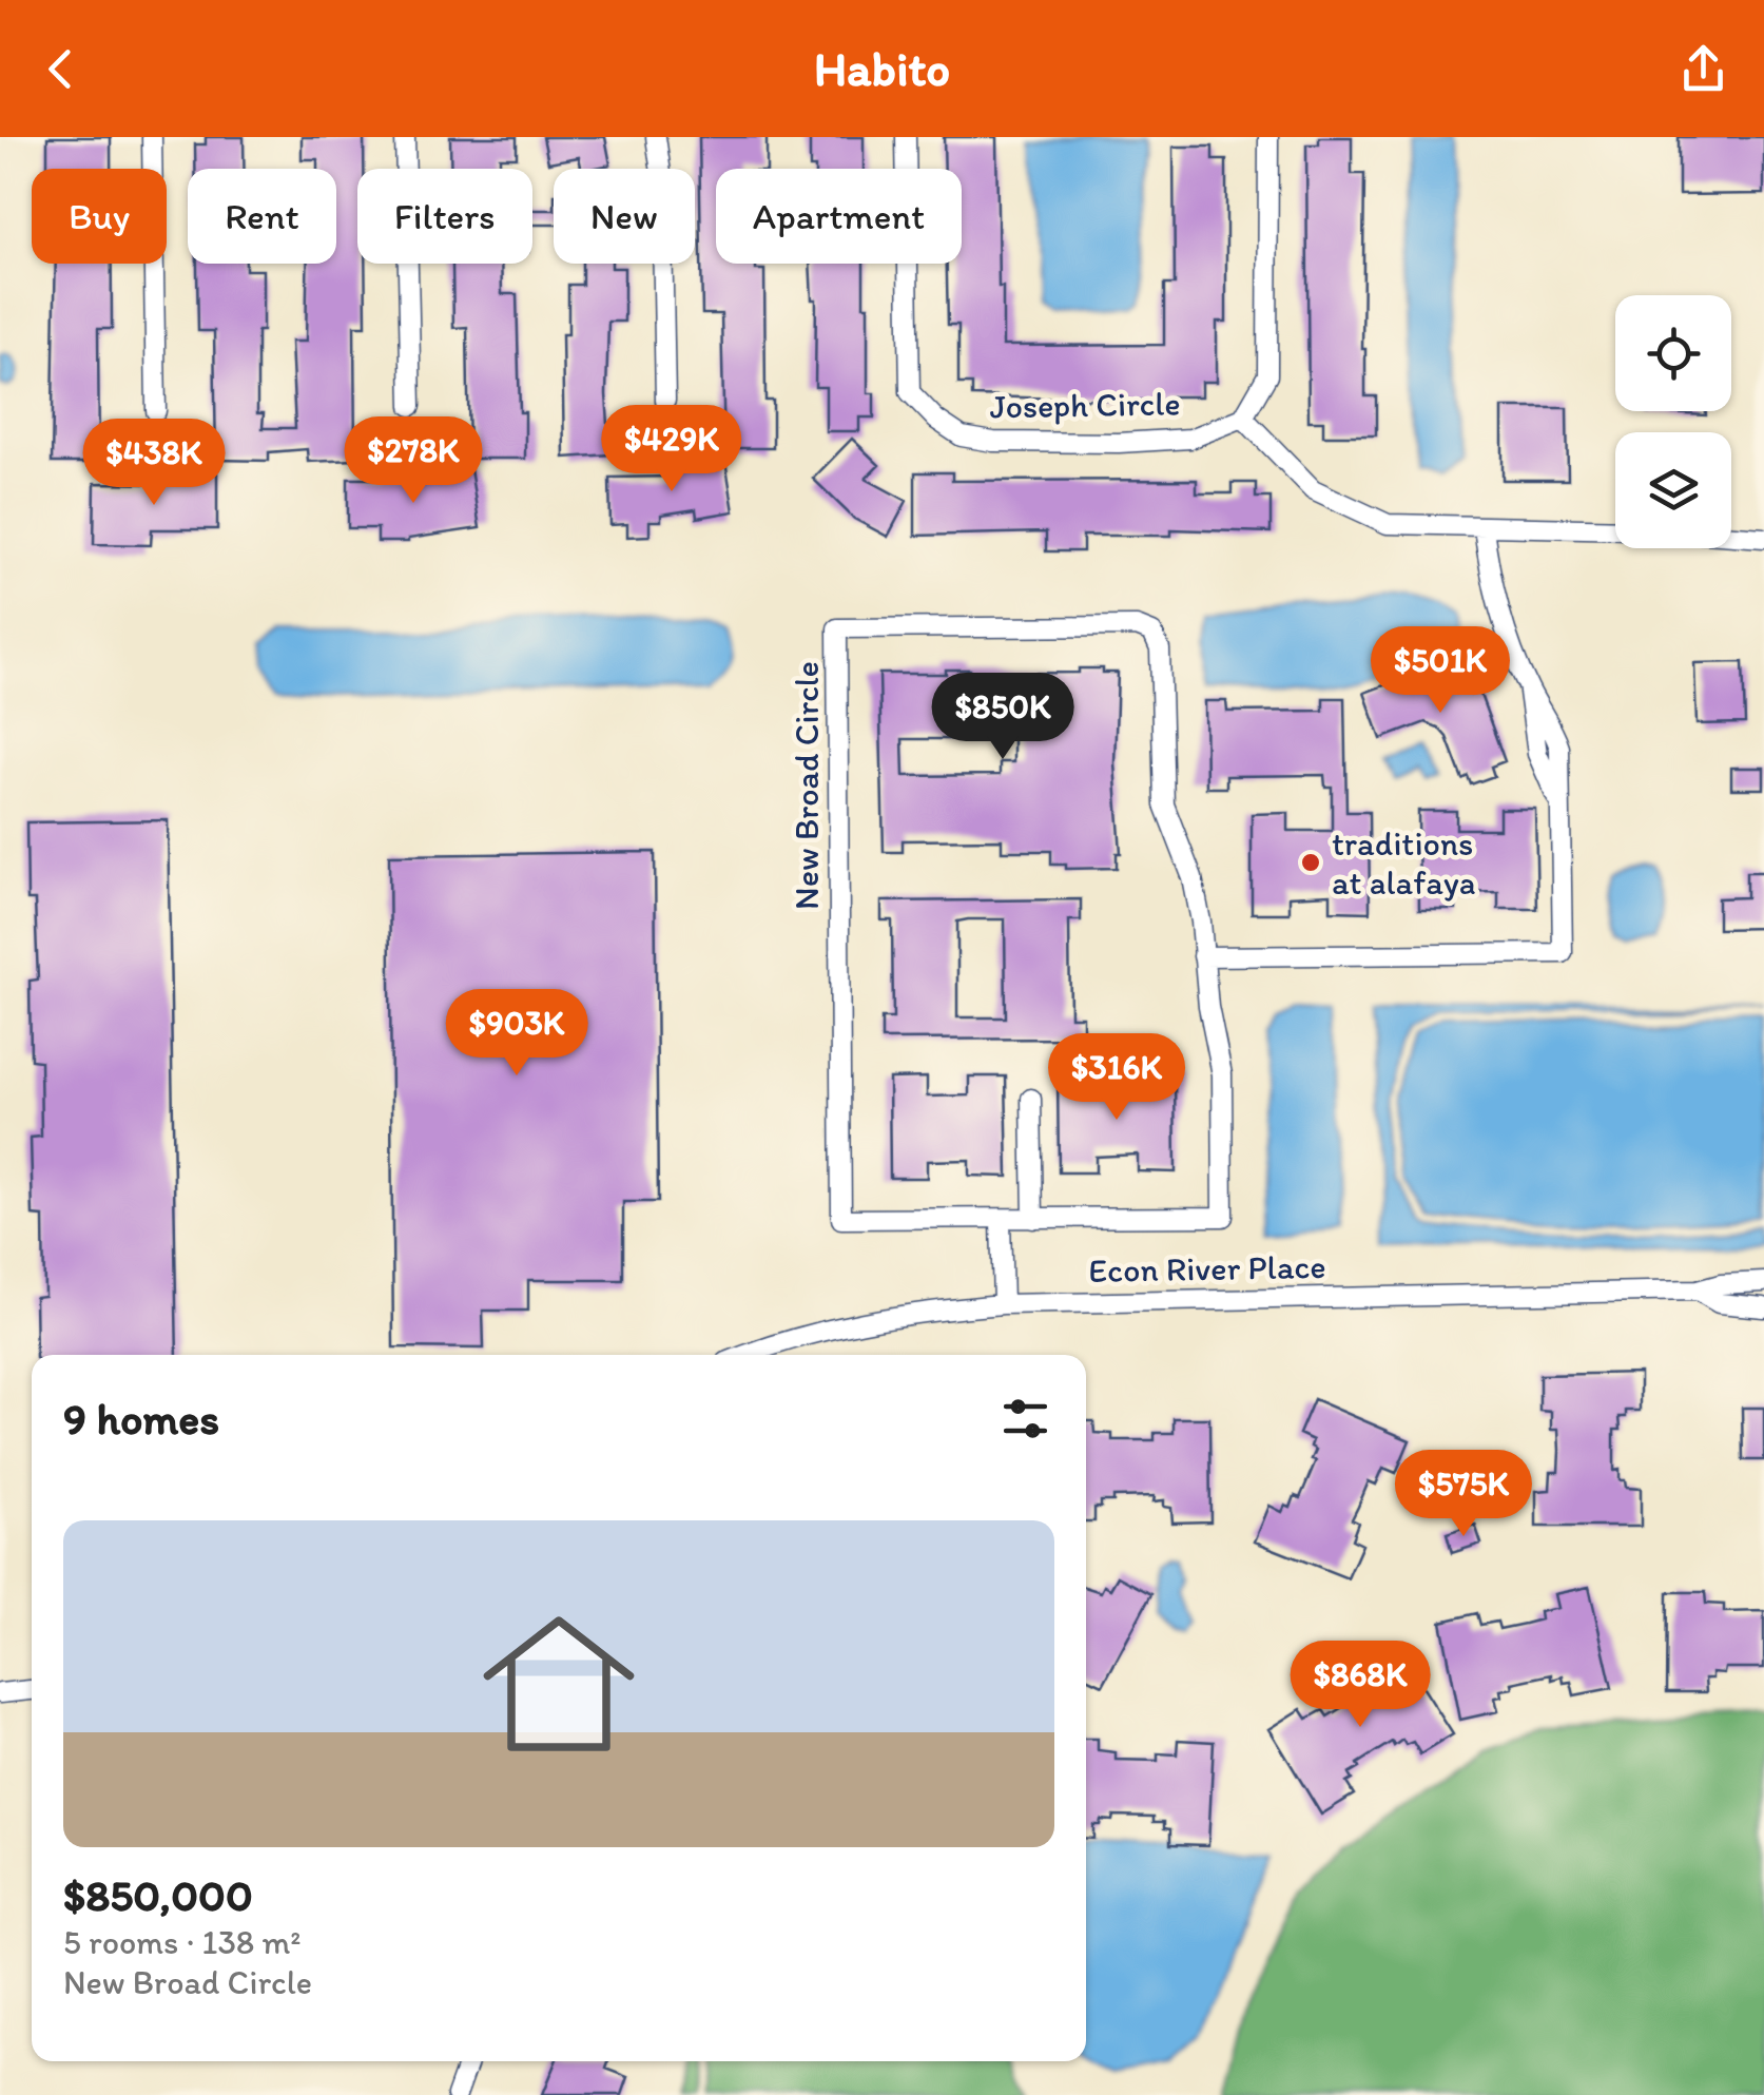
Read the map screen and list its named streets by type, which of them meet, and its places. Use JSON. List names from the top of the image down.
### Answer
{
  "streets": {
    "street": ["Joseph Circle", "New Broad Circle", "Econ River Place"]
  },
  "places": ["traditions at alafaya"],
  "page": {
    "header": "Habito",
    "chip": [
      "Buy",
      "Rent",
      "Filters",
      "New",
      "Apartment"
    ],
    "price": [
      "$429K",
      "$278K",
      "$438K",
      "$501K",
      "$850K",
      "$903K",
      "$316K",
      "$575K",
      "$868K"
    ],
    "heading": "9 homes",
    "list": [
      {
        "name": "$850,000",
        "note": "5 rooms · 138 m² · New Broad Circle"
      }
    ]
  }
}
